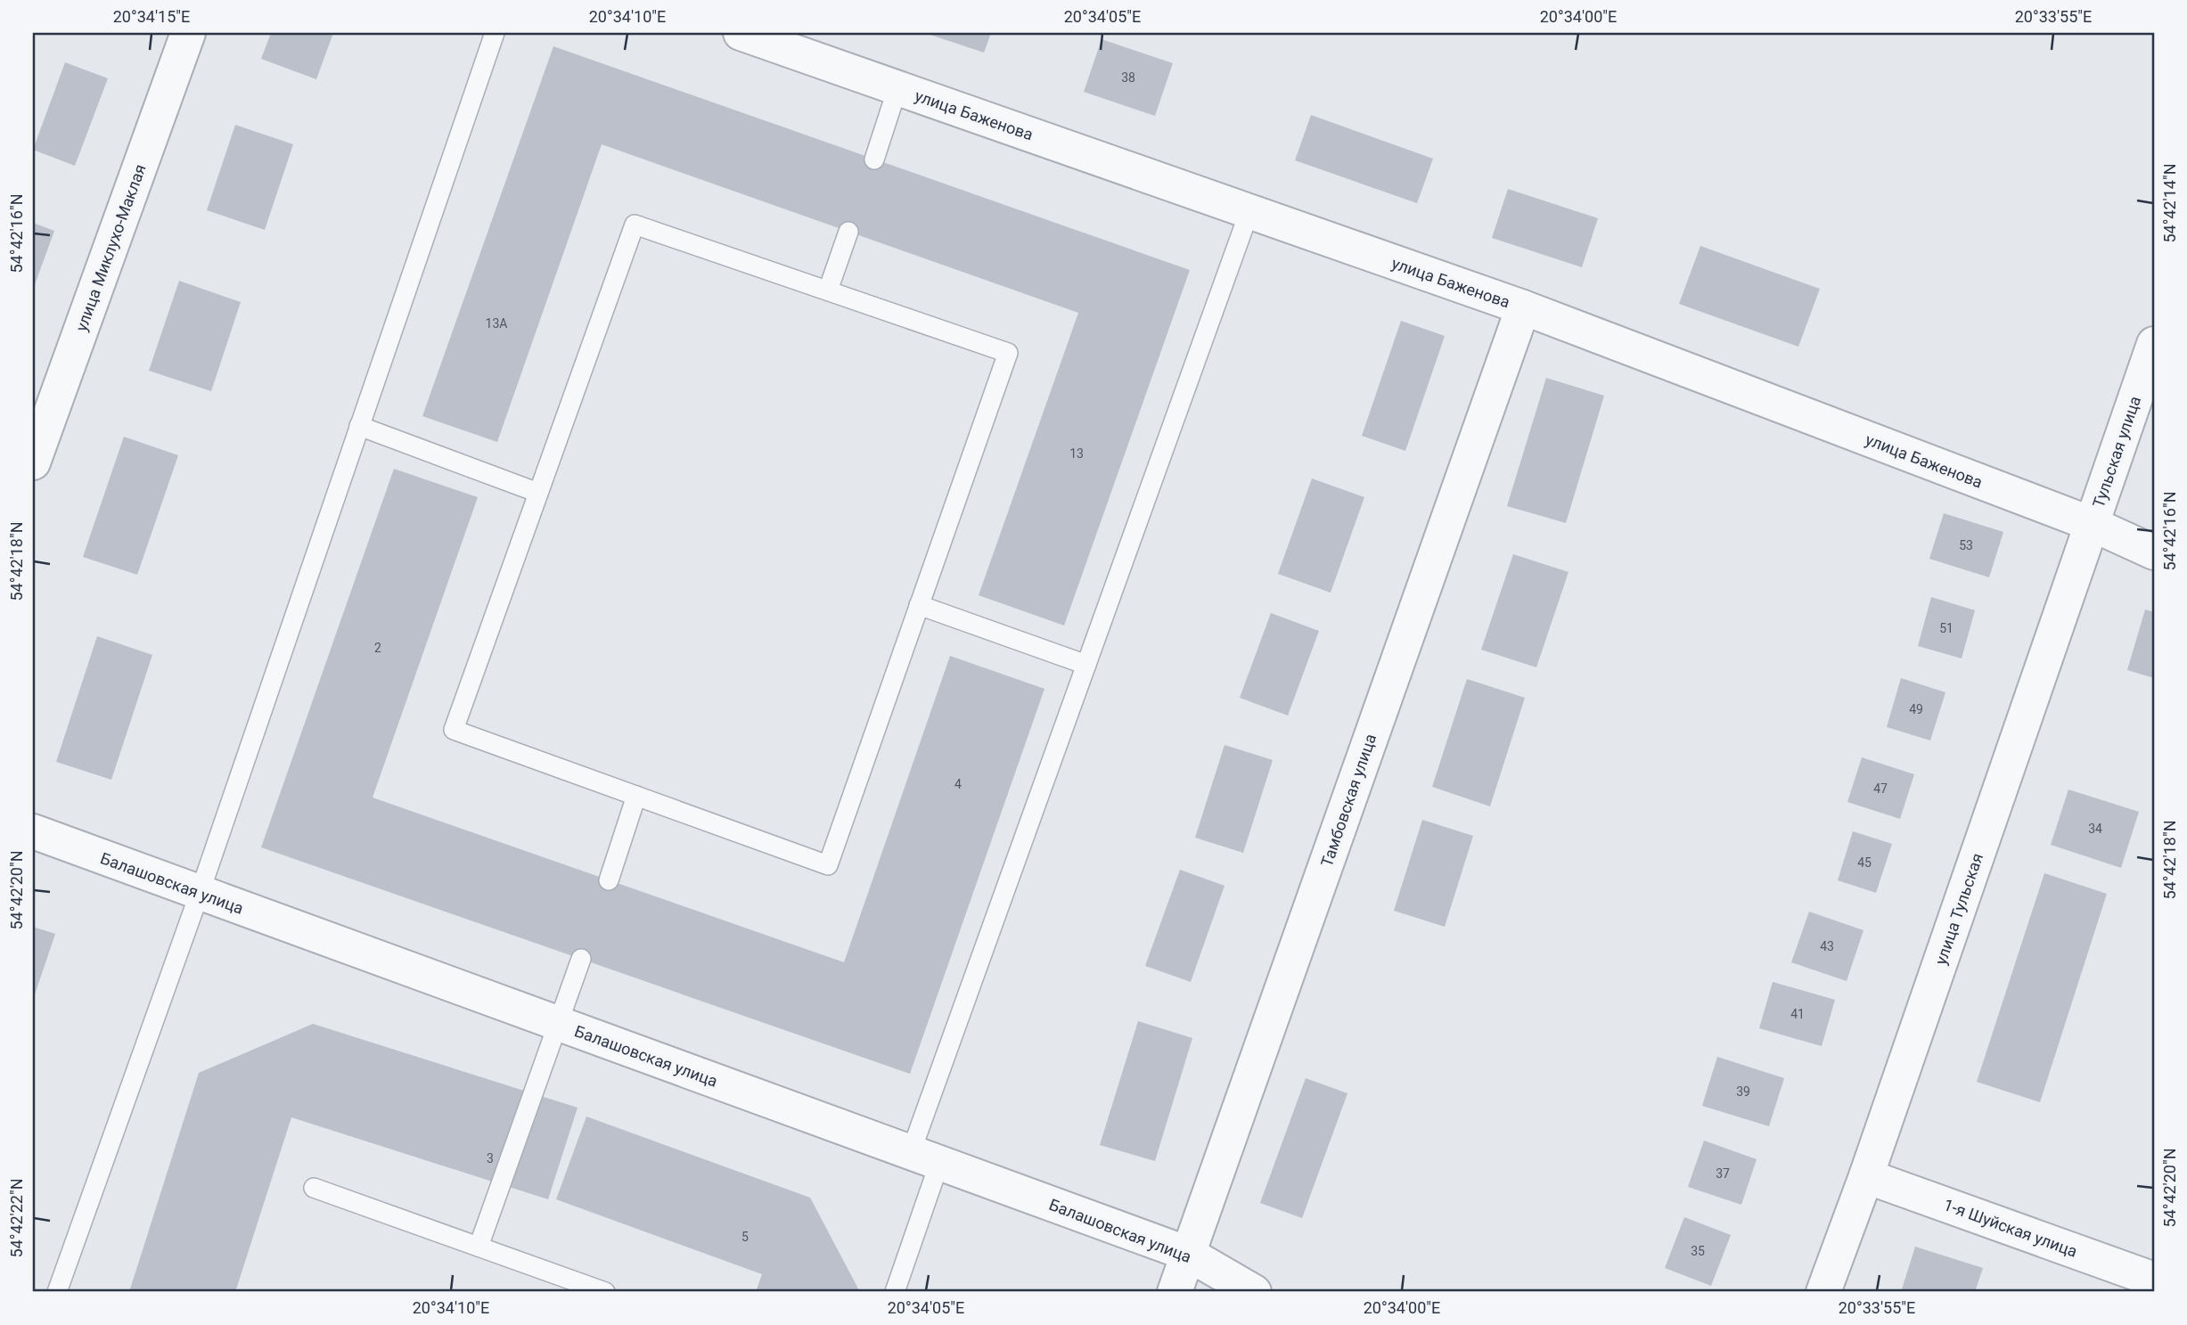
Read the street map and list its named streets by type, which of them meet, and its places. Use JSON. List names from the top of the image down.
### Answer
{
  "streets": {
    "street": [
      "улица Баженова",
      "улица Миклухо-Маклая",
      "Тульская улица",
      "Тамбовская улица",
      "Балашовская улица",
      "улица Тульская",
      "1-я Шуйская улица"
    ]
  },
  "crossings": [
    ["улица Баженова", "Тульская улица"],
    ["улица Баженова", "Тамбовская улица"],
    ["улица Баженова", "улица Тульская"],
    ["Тульская улица", "улица Тульская"],
    ["Тамбовская улица", "Балашовская улица"],
    ["улица Тульская", "1-я Шуйская улица"]
  ],
  "house_numbers": [
    "38",
    "13А",
    "13",
    "53",
    "51",
    "2",
    "49",
    "4",
    "47",
    "34",
    "45",
    "43",
    "41",
    "39",
    "3",
    "37",
    "5",
    "35"
  ],
  "coordinates": [
    "20°34'15\"E",
    "20°34'10\"E",
    "20°34'05\"E",
    "20°34'00\"E",
    "20°33'55\"E",
    "54°42'14\"N",
    "54°42'16\"N",
    "54°42'18\"N",
    "54°42'20\"N",
    "54°42'22\"N"
  ]
}
